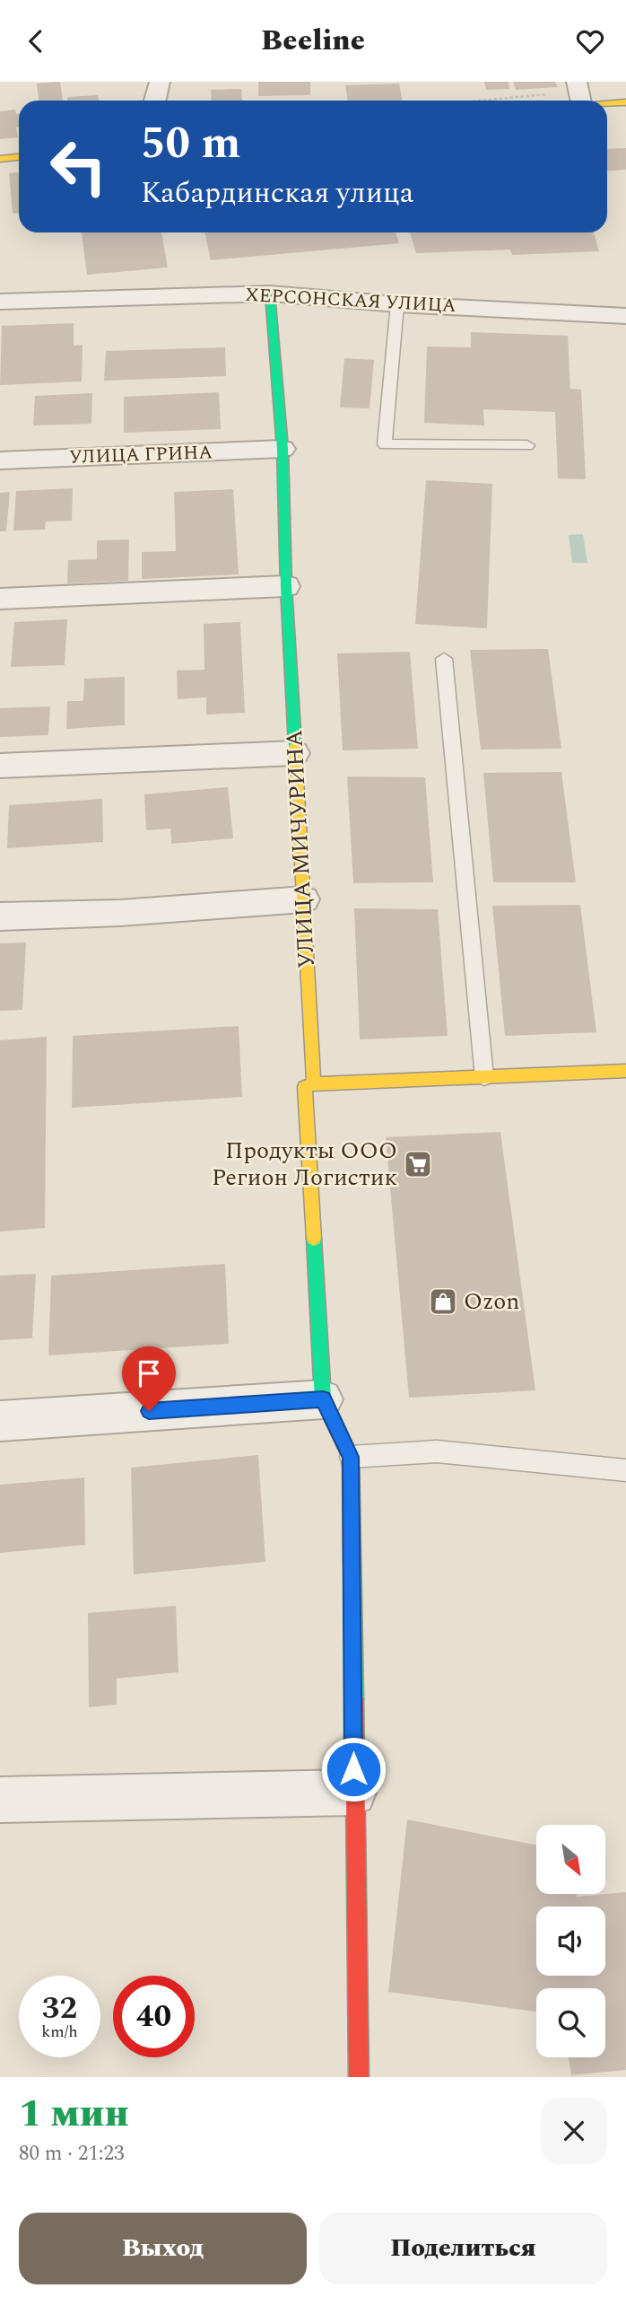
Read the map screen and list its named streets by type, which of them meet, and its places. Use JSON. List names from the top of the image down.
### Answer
{
  "streets": {
    "street": ["ХЕРСОНСКАЯ УЛИЦА", "УЛИЦА ГРИНА", "УЛИЦА МИЧУРИНА"]
  },
  "crossings": [
    ["ХЕРСОНСКАЯ УЛИЦА", "УЛИЦА МИЧУРИНА"],
    ["УЛИЦА ГРИНА", "УЛИЦА МИЧУРИНА"]
  ],
  "places": {
    "supermarket": ["Продукты ООО Регион Логистик"],
    "shop": ["Ozon"]
  },
  "north": "bottom right",
  "page": {
    "header": "Beeline",
    "turn": ["50 m", "Кабардинская улица"],
    "speed": "32 km/h",
    "limit": "40",
    "heading": ["1 мин", "80 m · 21:23"],
    "buttons": ["Выход", "Поделиться"]
  }
}
